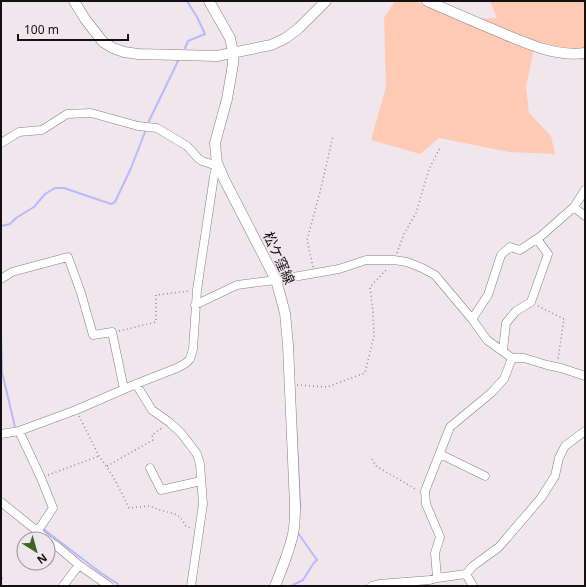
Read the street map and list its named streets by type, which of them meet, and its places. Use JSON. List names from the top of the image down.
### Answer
{
  "streets": {
    "street": ["松ケ窪線"]
  },
  "scale_bar": "100 m",
  "north": "bottom right"
}
